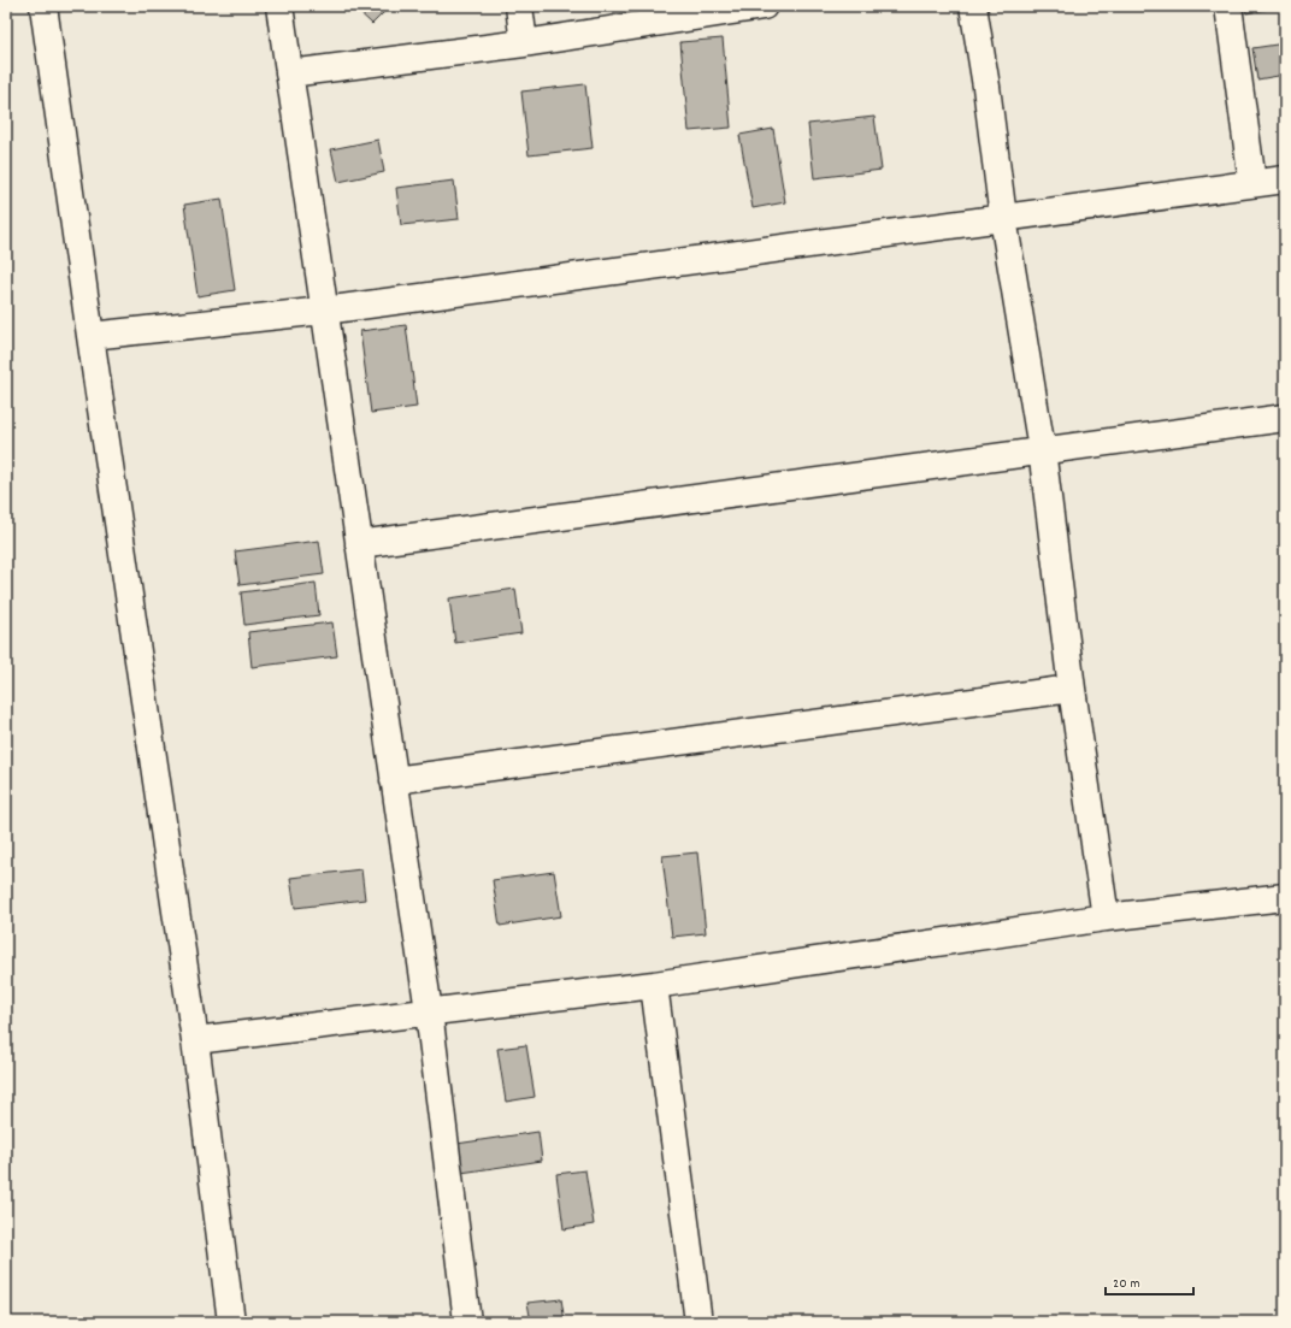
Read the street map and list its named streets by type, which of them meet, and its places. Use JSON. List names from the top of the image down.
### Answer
{
  "scale_bar": "20 m"
}
